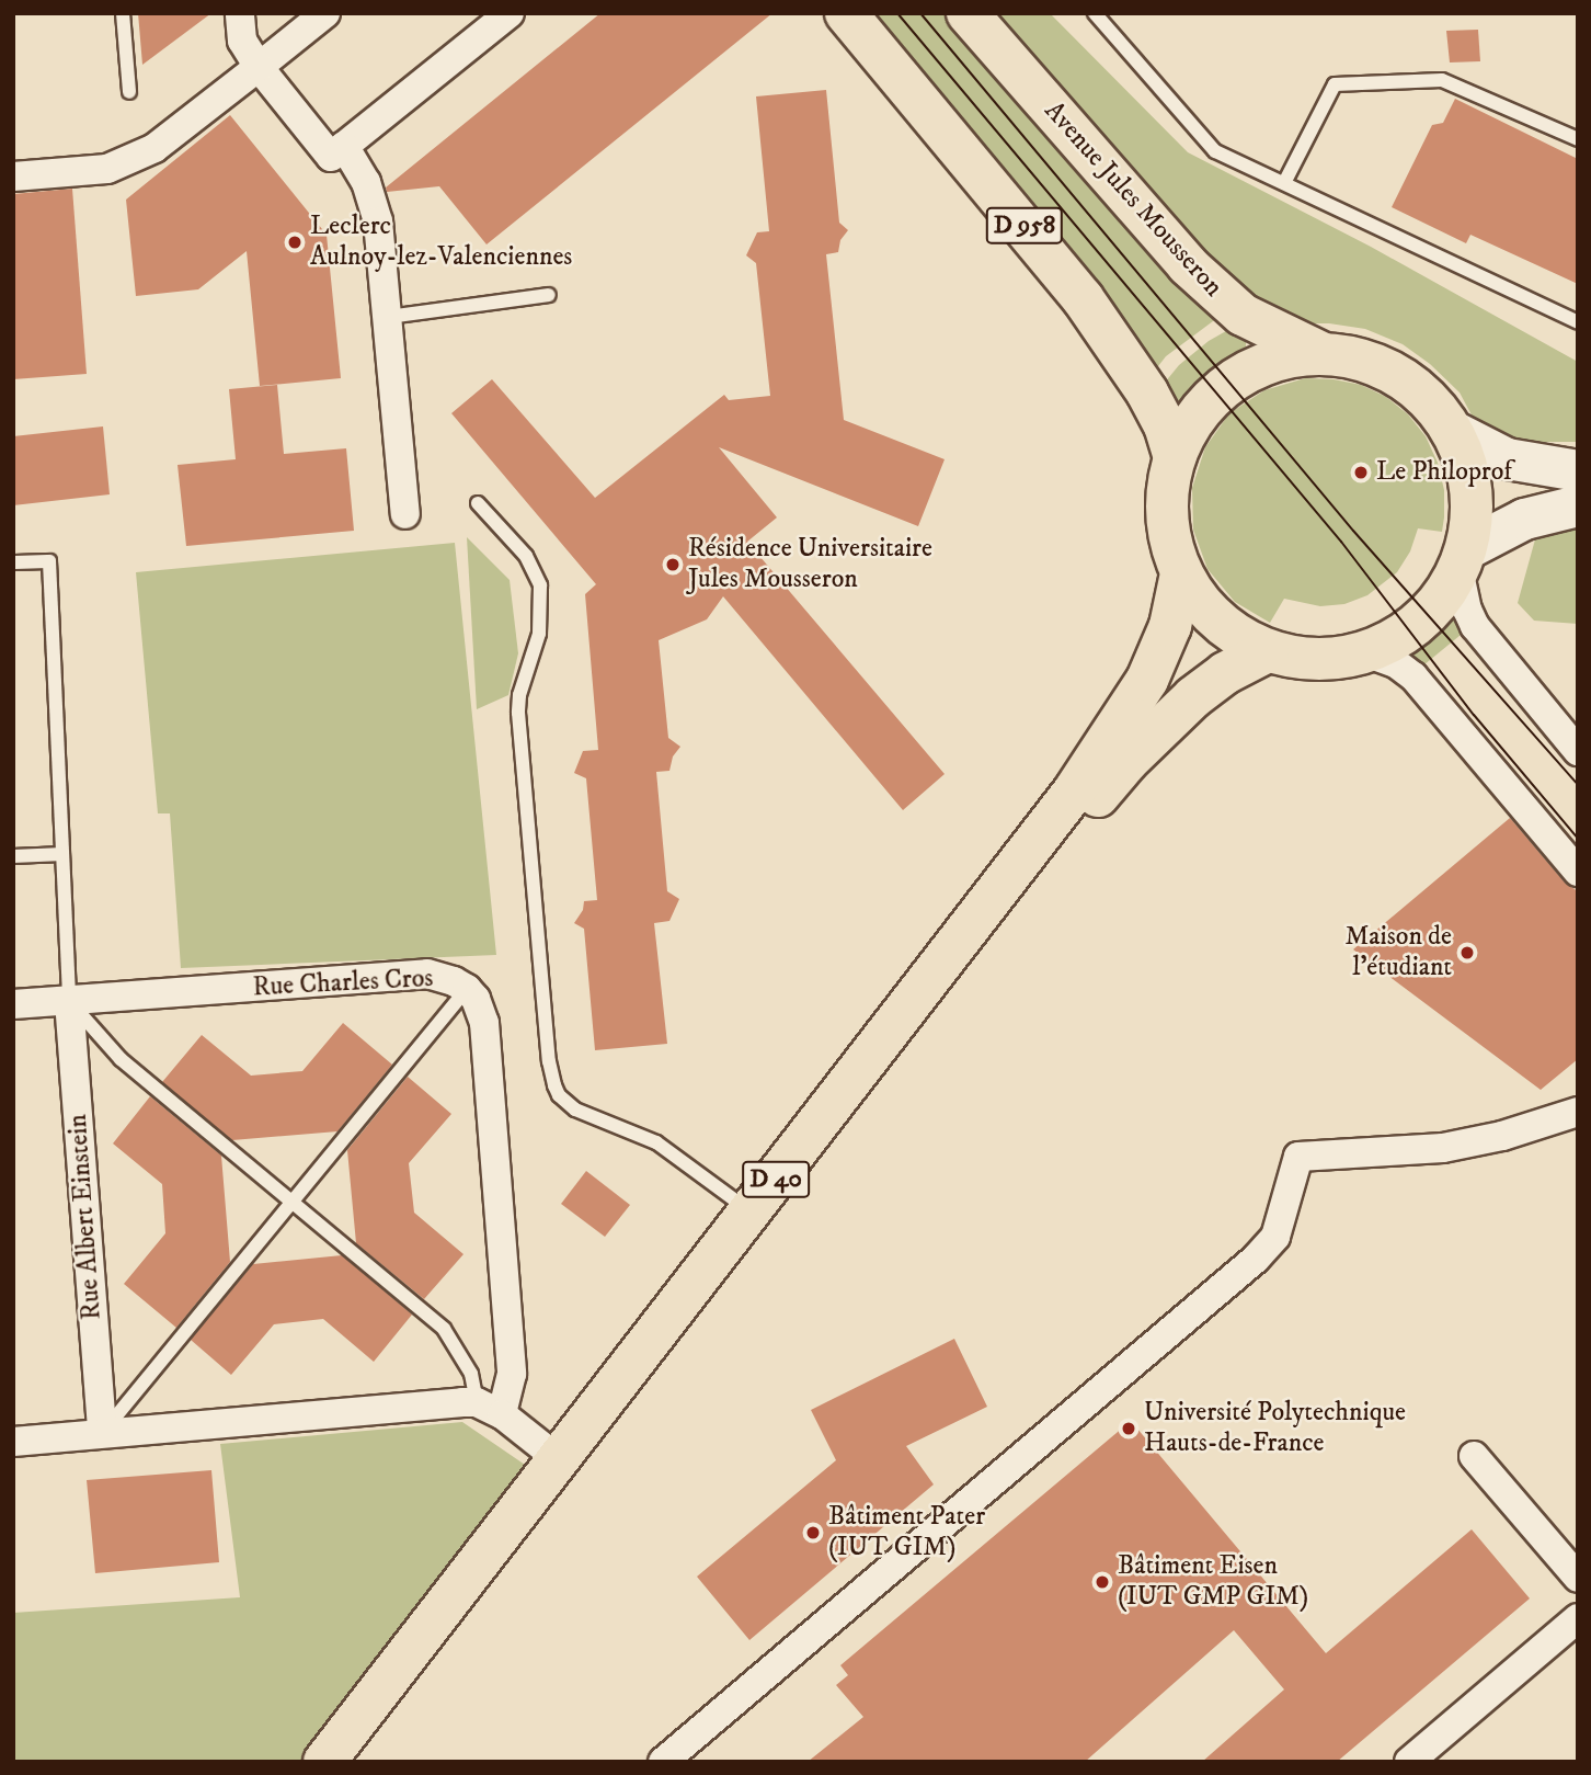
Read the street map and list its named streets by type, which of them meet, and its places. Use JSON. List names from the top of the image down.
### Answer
{
  "streets": {
    "main road": ["Avenue Jules Mousseron", "D 958", "D 40"],
    "street": ["Rue Charles Cros", "Rue Albert Einstein"]
  },
  "crossings": [
    ["Rue Charles Cros", "Rue Albert Einstein"]
  ],
  "places": [
    "Leclerc Aulnoy-lez-Valenciennes",
    "Le Philoprof",
    "Résidence Universitaire Jules Mousseron",
    "Maison de l'étudiant",
    "Université Polytechnique Hauts-de-France",
    "Bâtiment Pater (IUT GIM)",
    "Bâtiment Eisen (IUT GMP GIM)"
  ]
}
